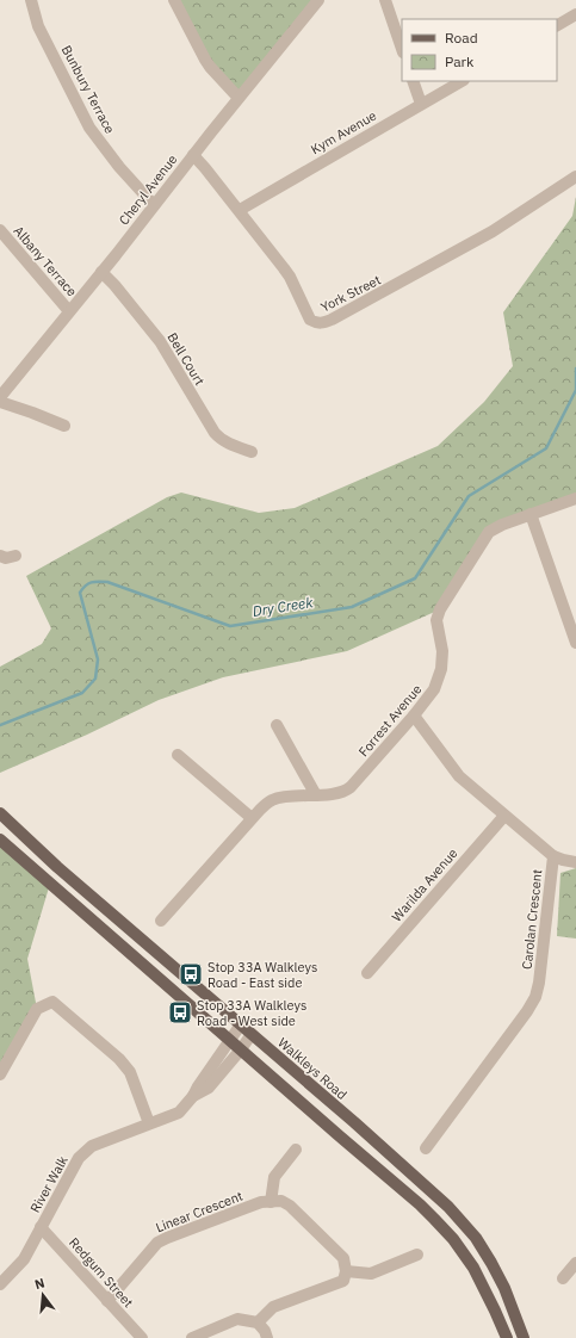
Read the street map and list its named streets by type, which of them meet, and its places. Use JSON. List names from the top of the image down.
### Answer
{
  "streets": {
    "main road": ["Walkleys Road"],
    "street": [
      "Bunbury Terrace",
      "Kym Avenue",
      "Cheryl Avenue",
      "Albany Terrace",
      "York Street",
      "Bell Court",
      "Forrest Avenue",
      "Warilda Avenue",
      "Carolan Crescent",
      "River Walk",
      "Linear Crescent",
      "Redgum Street"
    ]
  },
  "crossings": [
    ["Bunbury Terrace", "Cheryl Avenue"],
    ["Kym Avenue", "York Street"],
    ["Cheryl Avenue", "Albany Terrace"],
    ["Cheryl Avenue", "York Street"],
    ["Cheryl Avenue", "Bell Court"],
    ["Forrest Avenue", "Carolan Crescent"],
    ["Warilda Avenue", "Carolan Crescent"],
    ["Walkleys Road", "River Walk"],
    ["River Walk", "Redgum Street"],
    ["Linear Crescent", "Redgum Street"]
  ],
  "water": ["Dry Creek"],
  "places": {
    "bus stop": ["Stop 33A Walkleys Road - East side", "Stop 33A Walkleys Road - West side"]
  },
  "legend": ["Road", "Park"],
  "north": "top"
}
